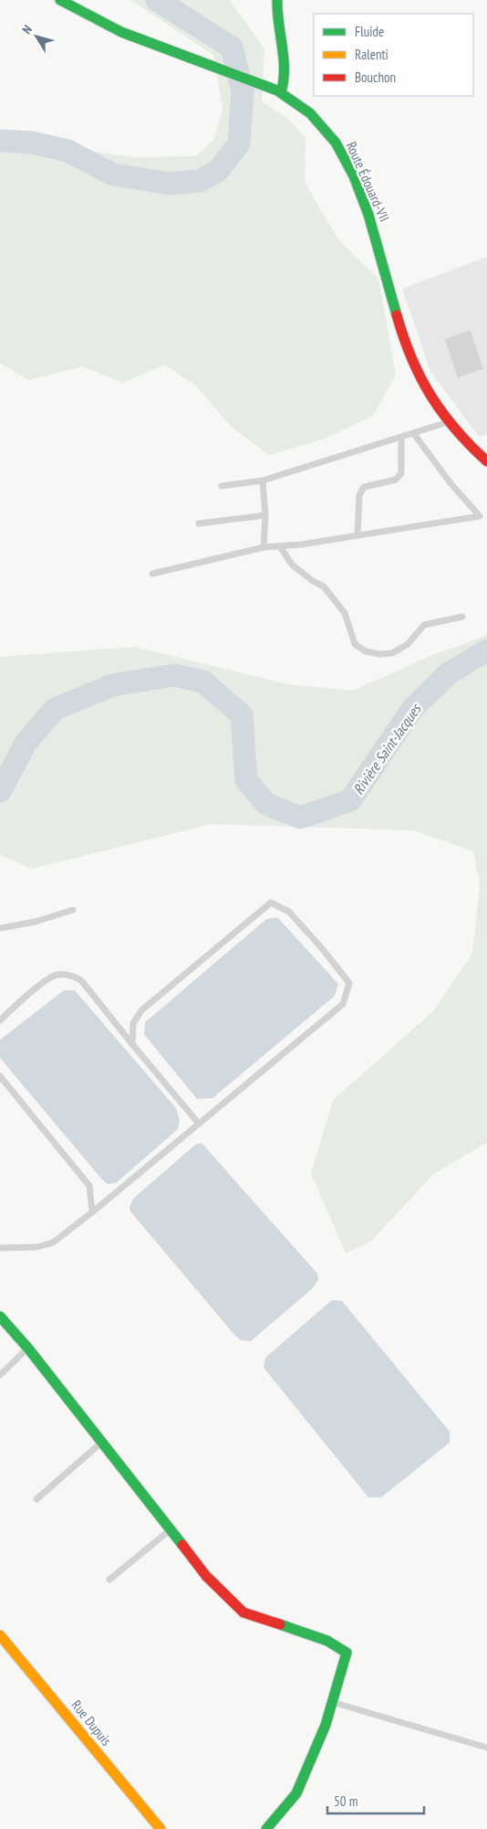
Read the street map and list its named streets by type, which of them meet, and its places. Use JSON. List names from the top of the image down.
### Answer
{
  "streets": {
    "street": ["Route Édouard-VII", "Rue Dupuis"]
  },
  "water": ["Rivière Saint-Jacques"],
  "legend": ["Fluide", "Ralenti", "Bouchon"],
  "scale_bar": "50 m",
  "north": "top left"
}
